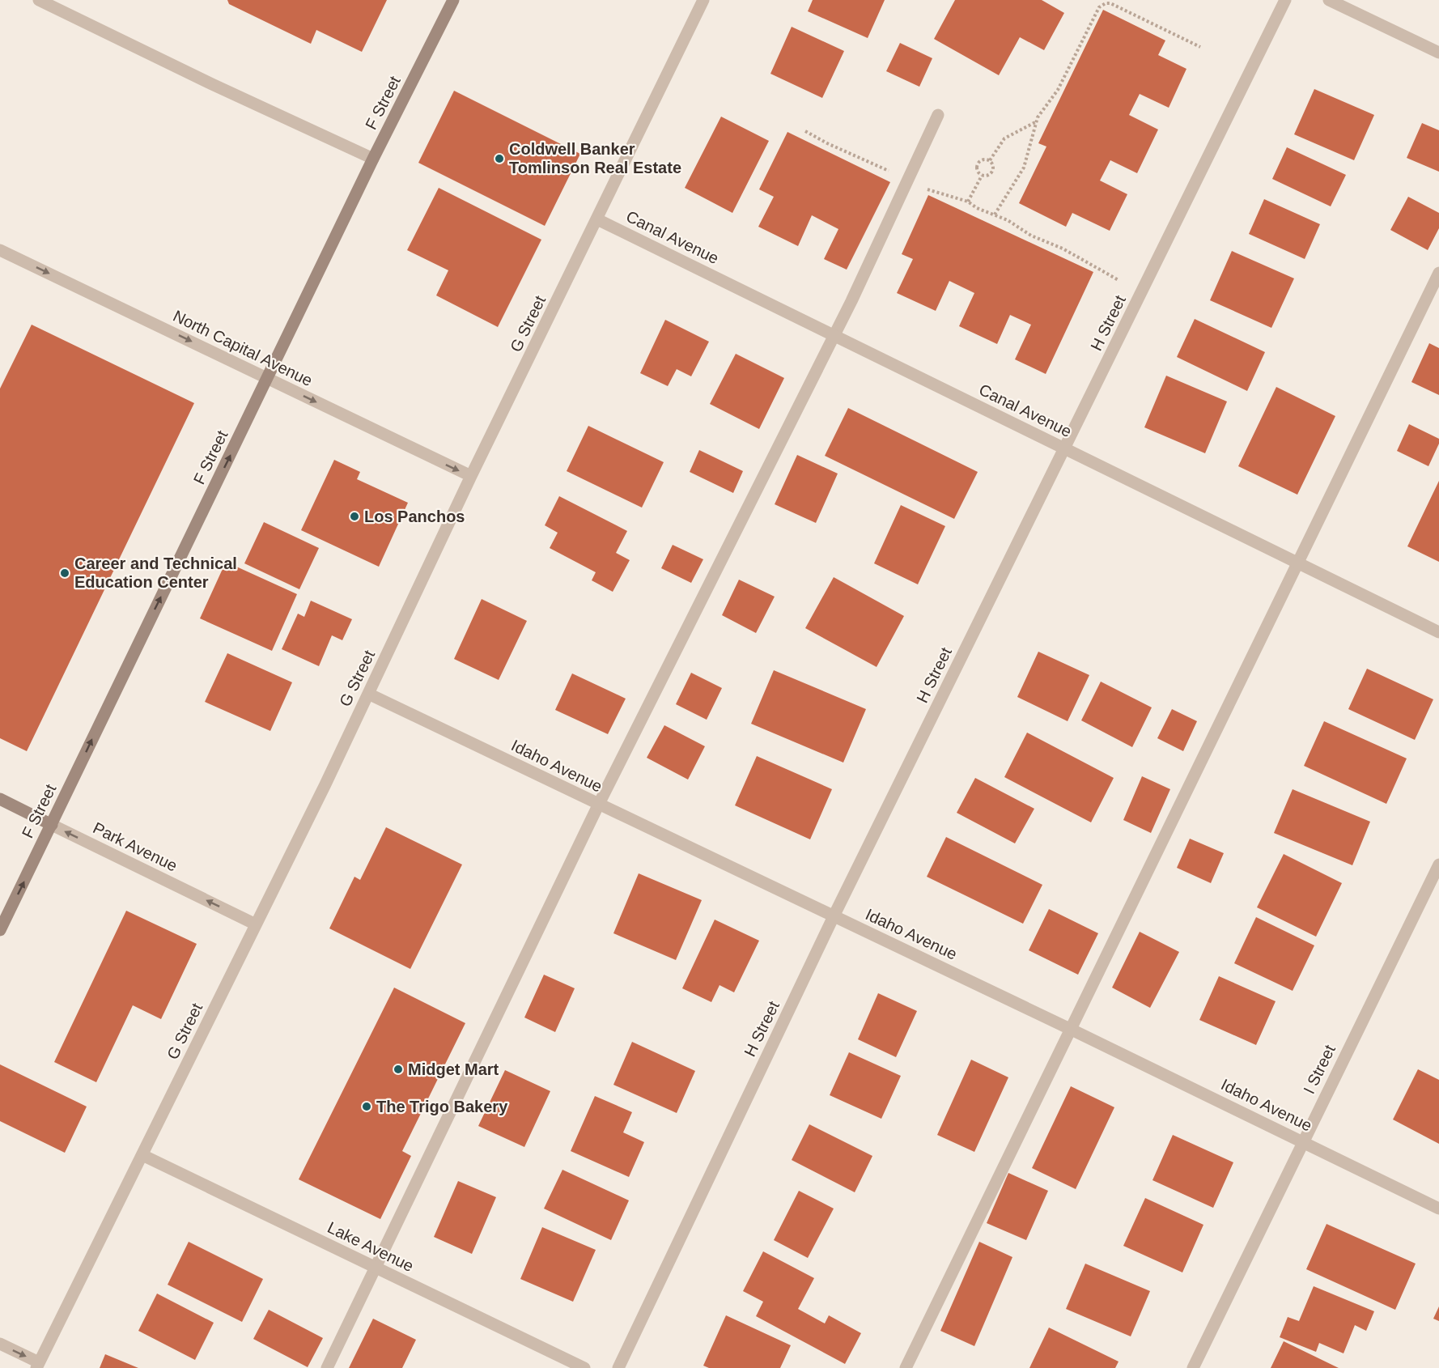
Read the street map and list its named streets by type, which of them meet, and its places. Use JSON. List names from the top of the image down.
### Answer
{
  "streets": {
    "street": [
      "F Street",
      "Canal Avenue",
      "H Street",
      "G Street",
      "North Capital Avenue",
      "Idaho Avenue",
      "Park Avenue",
      "I Street",
      "Lake Avenue"
    ]
  },
  "crossings": [
    ["F Street", "North Capital Avenue"],
    ["F Street", "Park Avenue"],
    ["Canal Avenue", "H Street"],
    ["Canal Avenue", "G Street"],
    ["H Street", "Idaho Avenue"],
    ["G Street", "North Capital Avenue"],
    ["G Street", "Idaho Avenue"],
    ["G Street", "Park Avenue"],
    ["G Street", "Lake Avenue"],
    ["Idaho Avenue", "I Street"]
  ],
  "one_way": ["F Street", "North Capital Avenue", "Park Avenue"],
  "places": [
    "Coldwell Banker Tomlinson Real Estate",
    "Los Panchos",
    "Career and Technical Education Center",
    "Midget Mart",
    "The Trigo Bakery"
  ]
}
